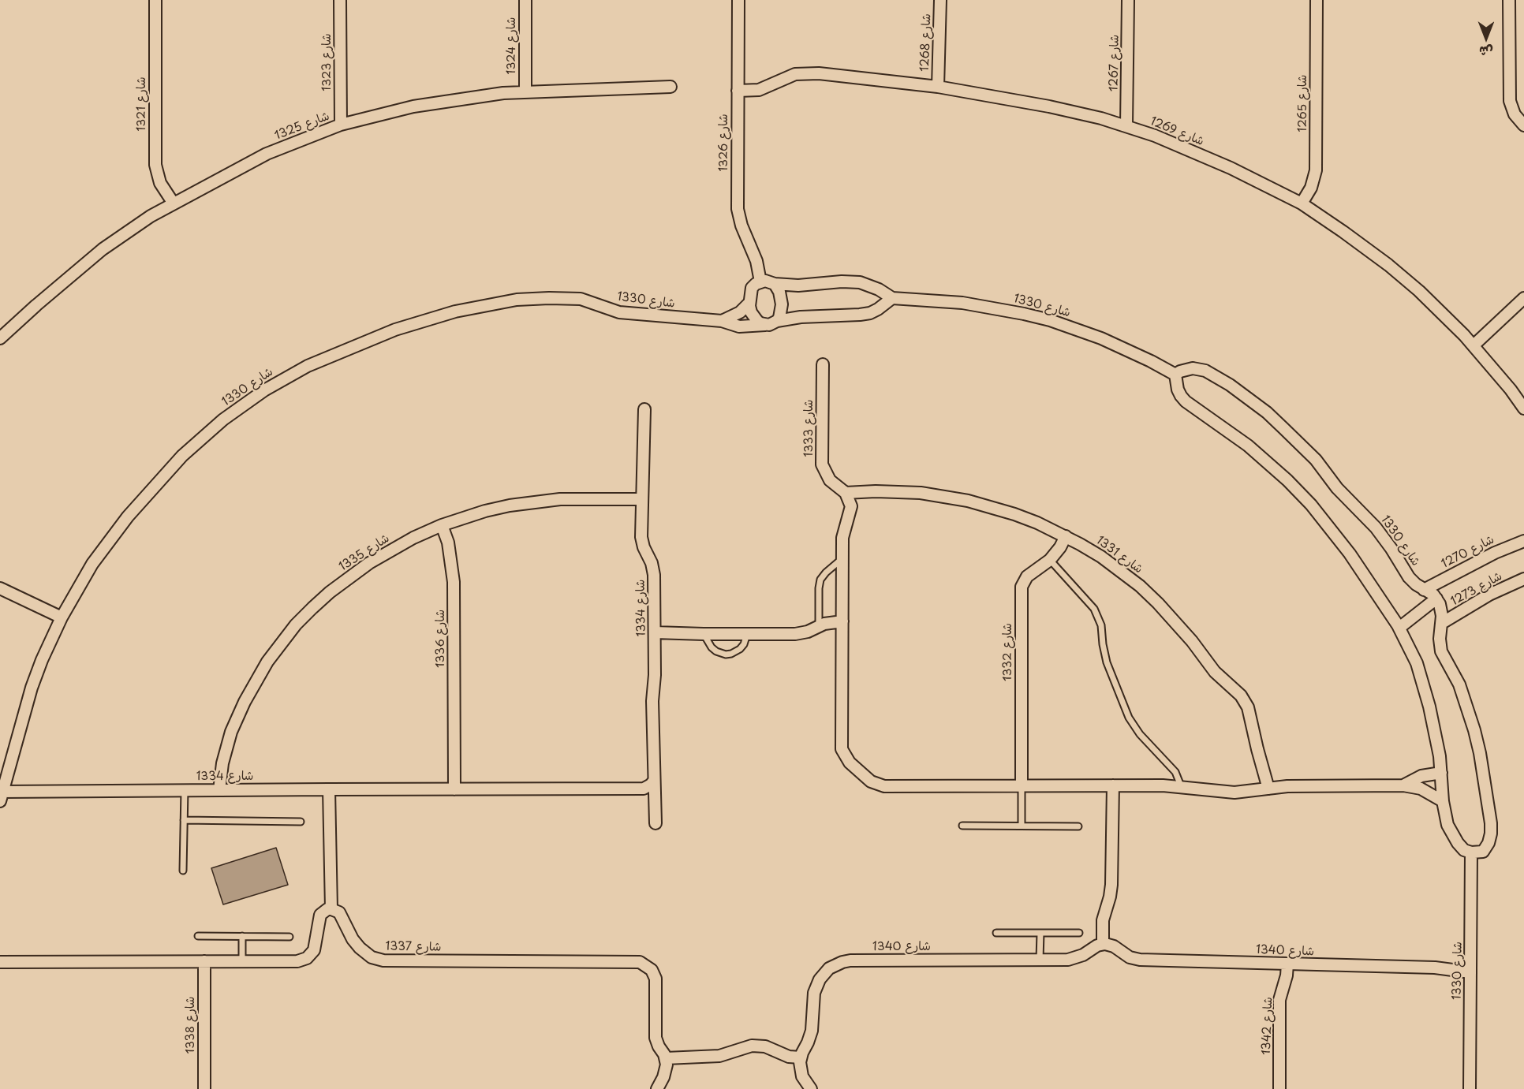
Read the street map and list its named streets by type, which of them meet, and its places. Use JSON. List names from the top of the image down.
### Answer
{
  "streets": {
    "street": [
      "شارع 1268",
      "شارع 1324",
      "شارع 1323",
      "شارع 1267",
      "شارع 1265",
      "شارع 1321",
      "شارع 1325",
      "شارع 1269",
      "شارع 1326",
      "شارع 1330",
      "شارع 1333",
      "شارع 1270",
      "شارع 1335",
      "شارع 1331",
      "شارع 1273",
      "شارع 1334",
      "شارع 1336",
      "شارع 1332",
      "شارع 1337",
      "شارع 1340",
      "شارع 1338",
      "شارع 1342"
    ]
  },
  "crossings": [
    ["شارع 1268", "شارع 1269"],
    ["شارع 1324", "شارع 1325"],
    ["شارع 1323", "شارع 1325"],
    ["شارع 1267", "شارع 1269"],
    ["شارع 1265", "شارع 1269"],
    ["شارع 1321", "شارع 1325"],
    ["شارع 1269", "شارع 1326"],
    ["شارع 1326", "شارع 1330"],
    ["شارع 1330", "شارع 1270"],
    ["شارع 1330", "شارع 1334"],
    ["شارع 1330", "شارع 1340"],
    ["شارع 1333", "شارع 1331"],
    ["شارع 1335", "شارع 1334"],
    ["شارع 1335", "شارع 1336"],
    ["شارع 1331", "شارع 1332"],
    ["شارع 1334", "شارع 1336"],
    ["شارع 1340", "شارع 1342"]
  ],
  "north": "bottom"
}
